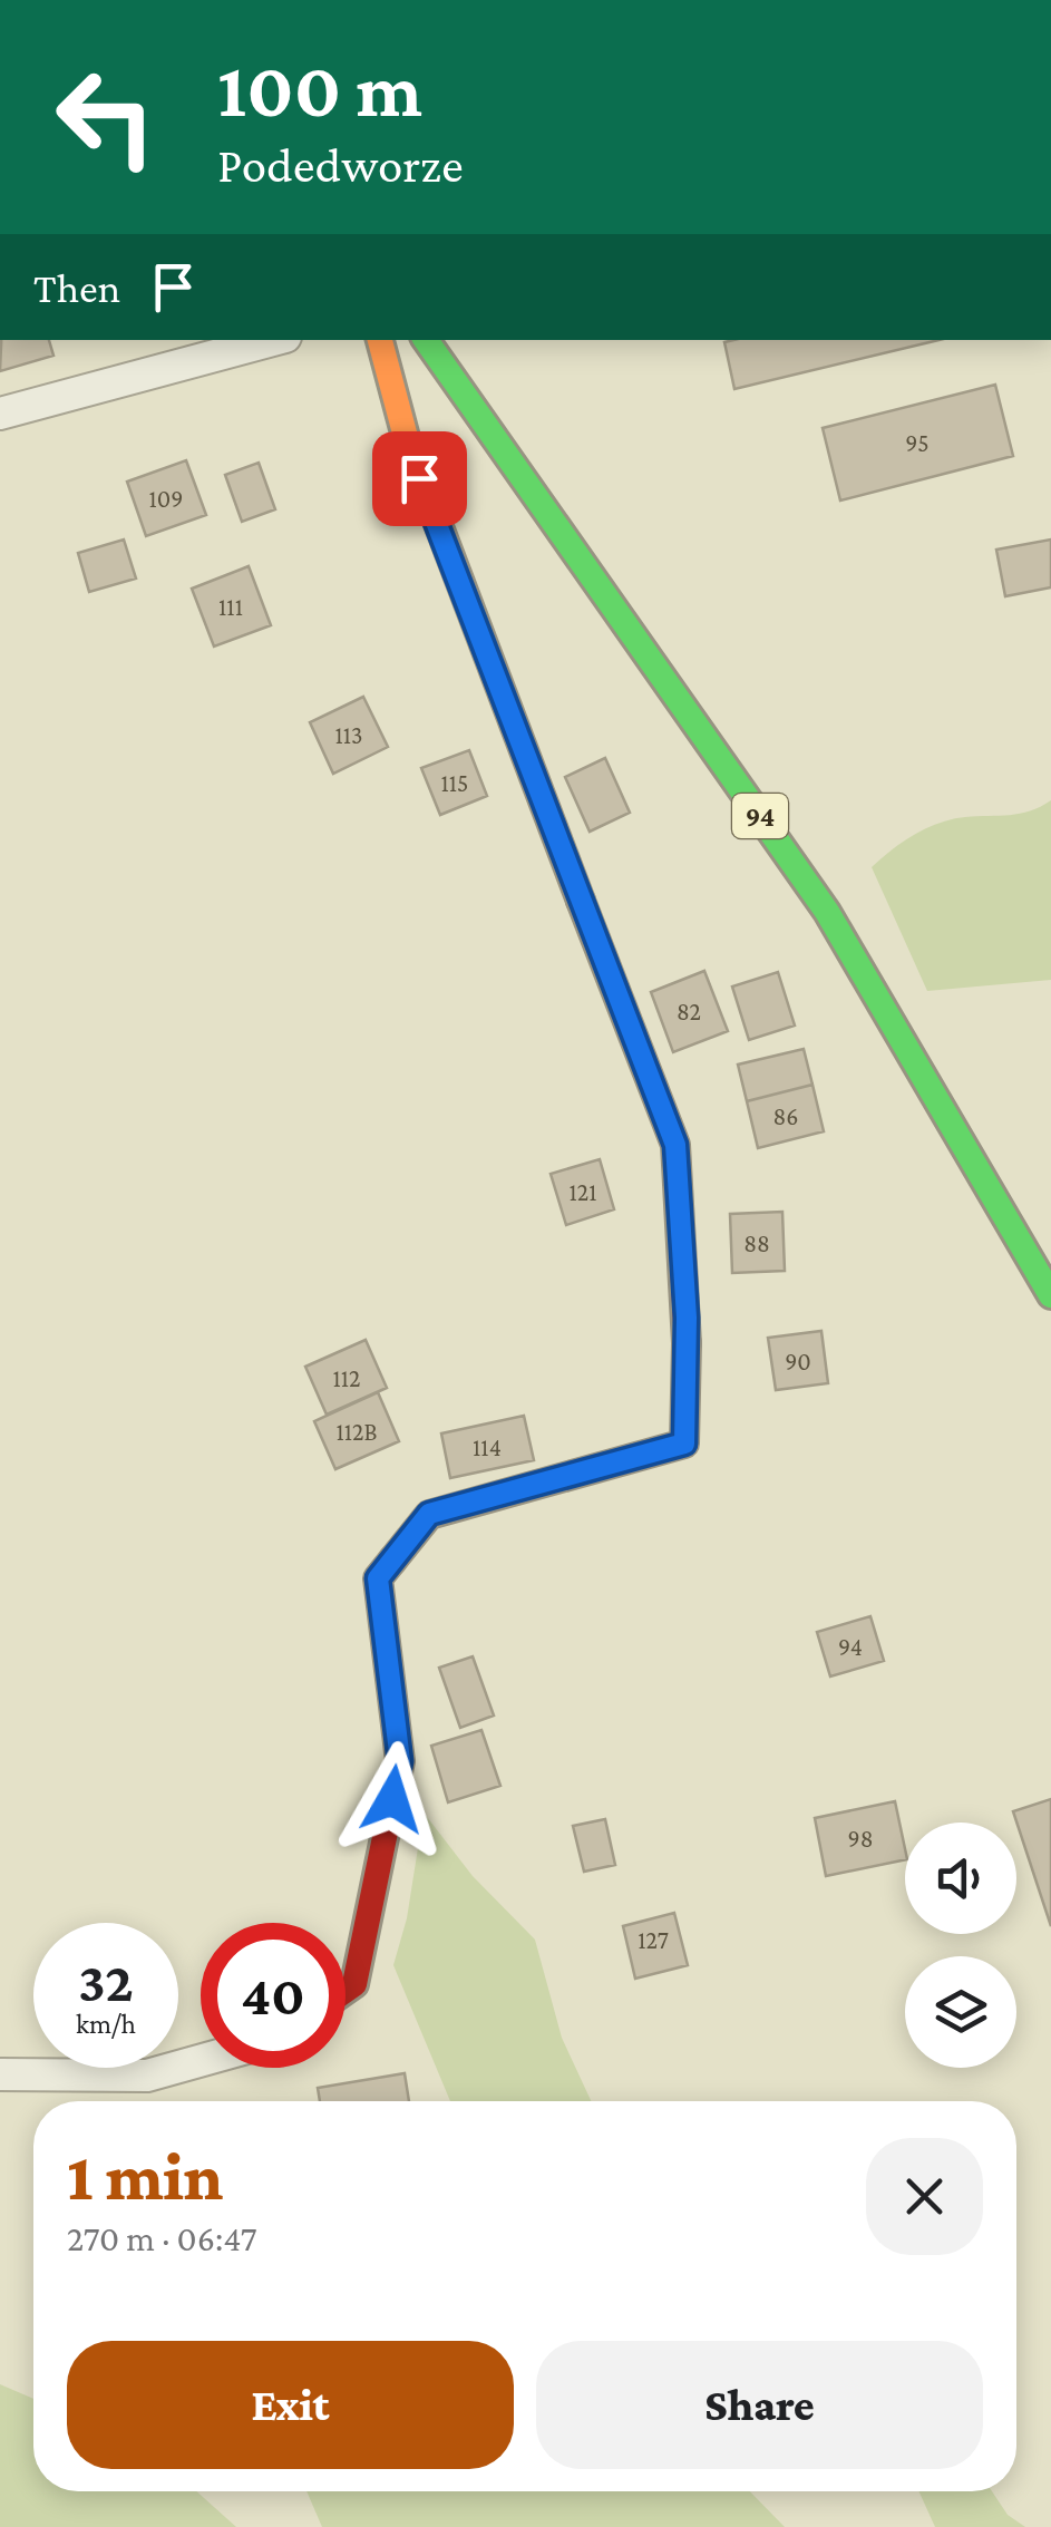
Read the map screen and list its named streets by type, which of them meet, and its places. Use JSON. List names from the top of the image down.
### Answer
{
  "streets": {
    "street": ["94"]
  },
  "house_numbers": [
    "95",
    "109",
    "111",
    "113",
    "115",
    "82",
    "86",
    "121",
    "88",
    "90",
    "112",
    "112B",
    "114",
    "94",
    "98",
    "127"
  ],
  "page": {
    "turn": ["100 m", "Podedworze"],
    "then": "Then",
    "speed": "32 km/h",
    "limit": "40",
    "heading": ["1 min", "270 m · 06:47"],
    "buttons": ["Exit", "Share"]
  }
}
